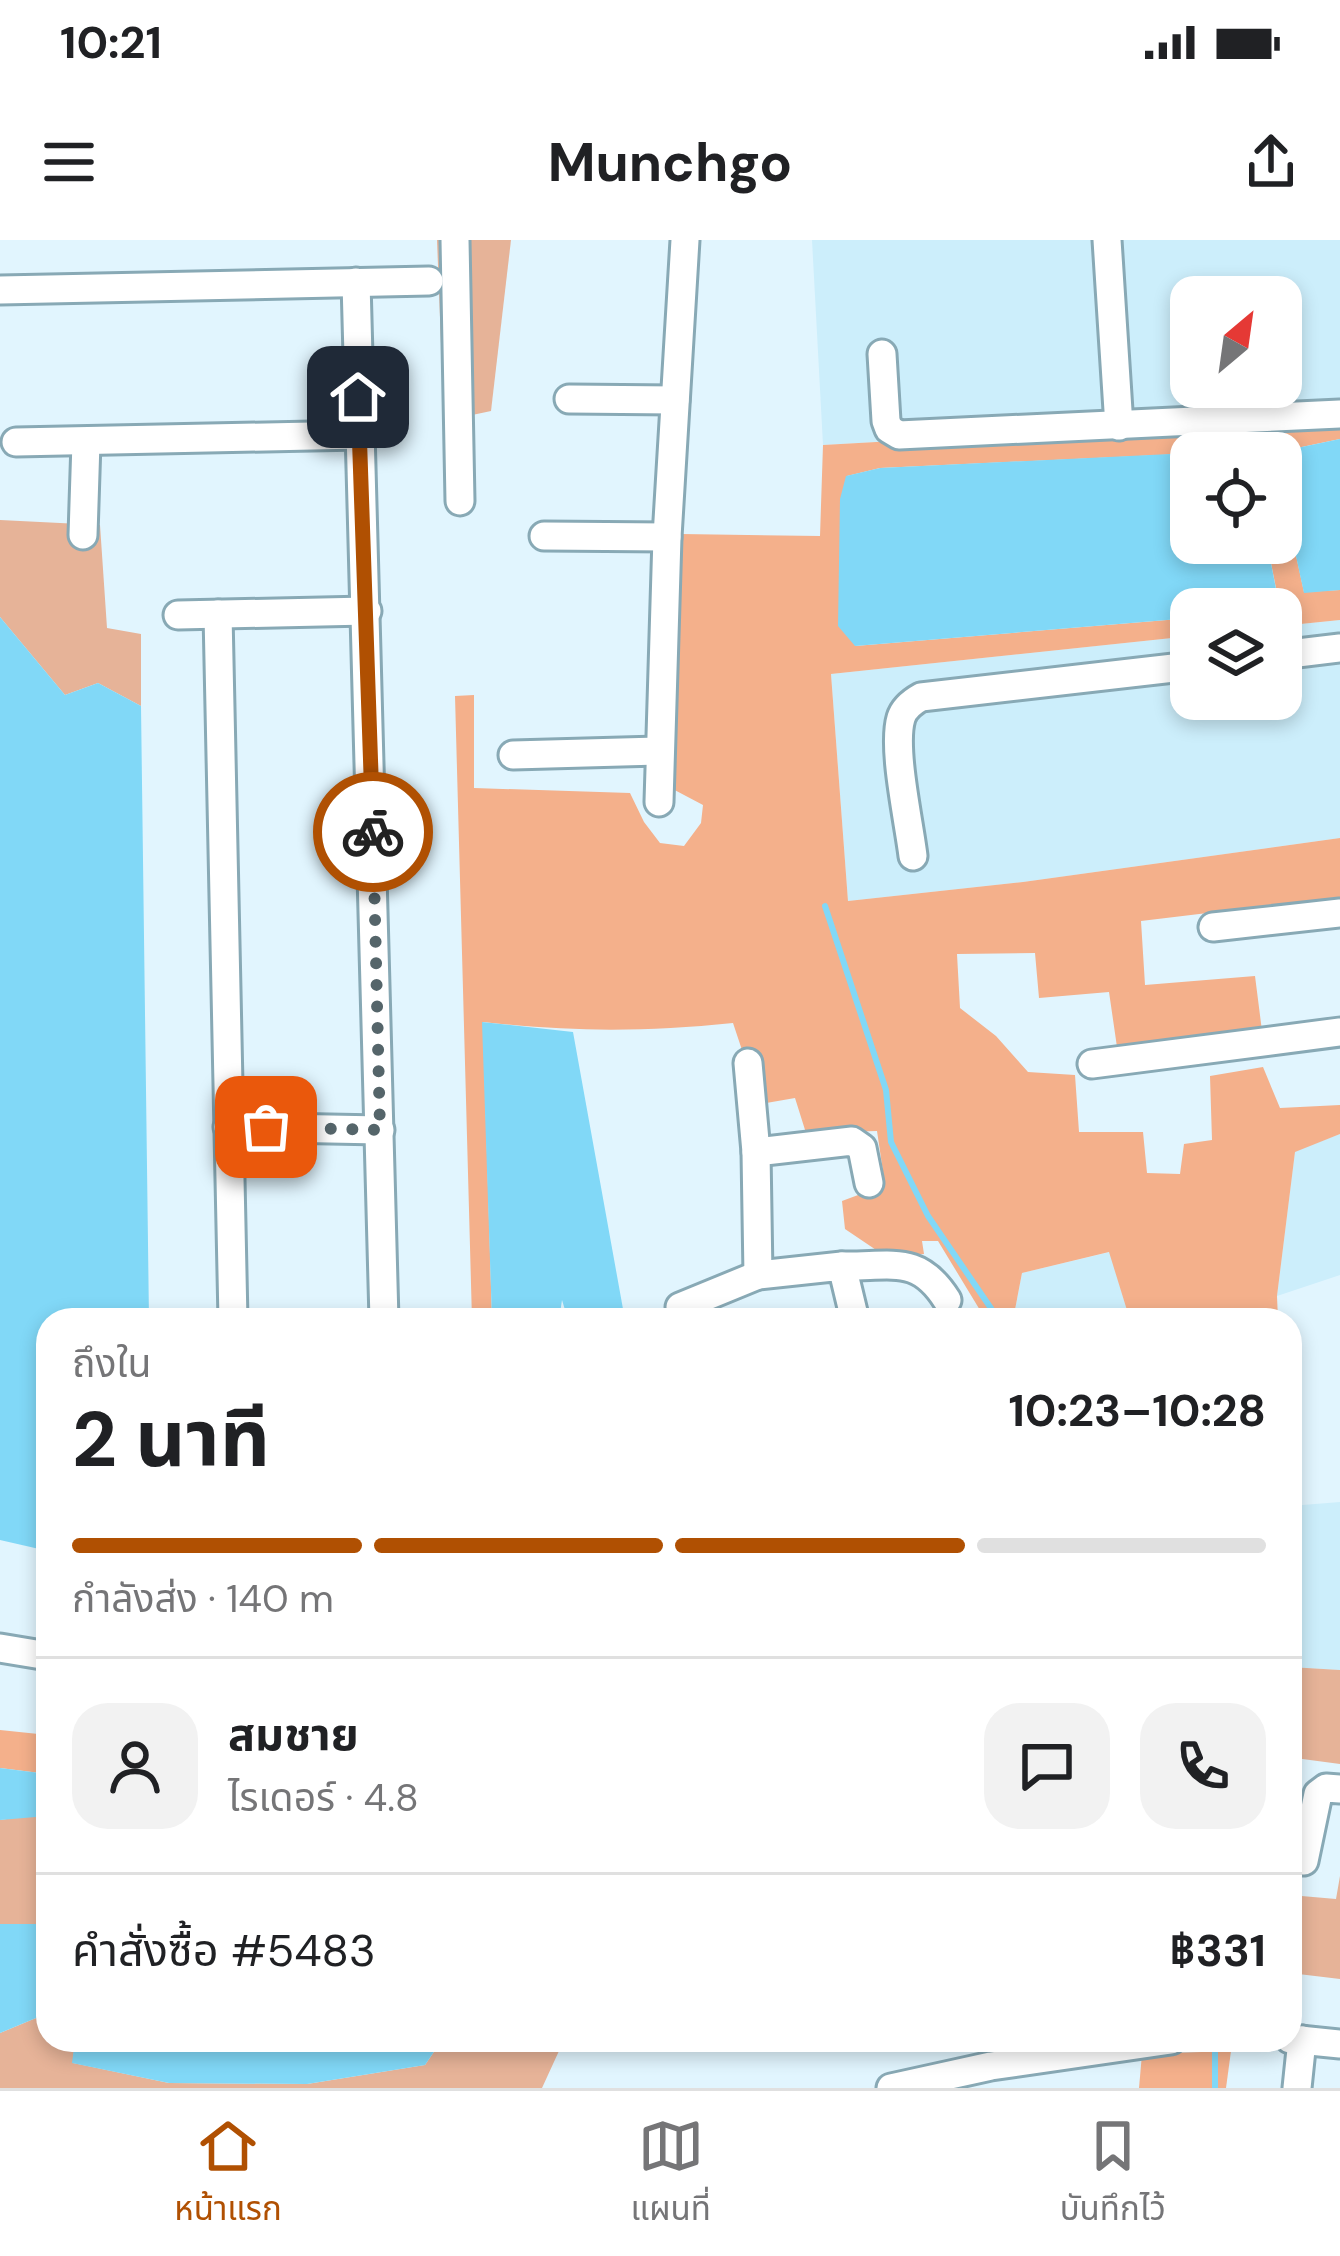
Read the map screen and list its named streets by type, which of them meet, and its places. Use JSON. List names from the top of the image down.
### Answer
{
  "north": "top right",
  "page": {
    "status": "10:21",
    "header": "Munchgo",
    "heading": ["2 นาที", "ถึงใน", "10:23–10:28"],
    "panel": [
      "สมชาย",
      "ไรเดอร์ · 4.8",
      "คำสั่งซื้อ #5483",
      "฿331"
    ],
    "bar": "กำลังส่ง · 140 m",
    "tabs": ["หน้าแรก", "แผนที่", "บันทึกไว้"]
  }
}
